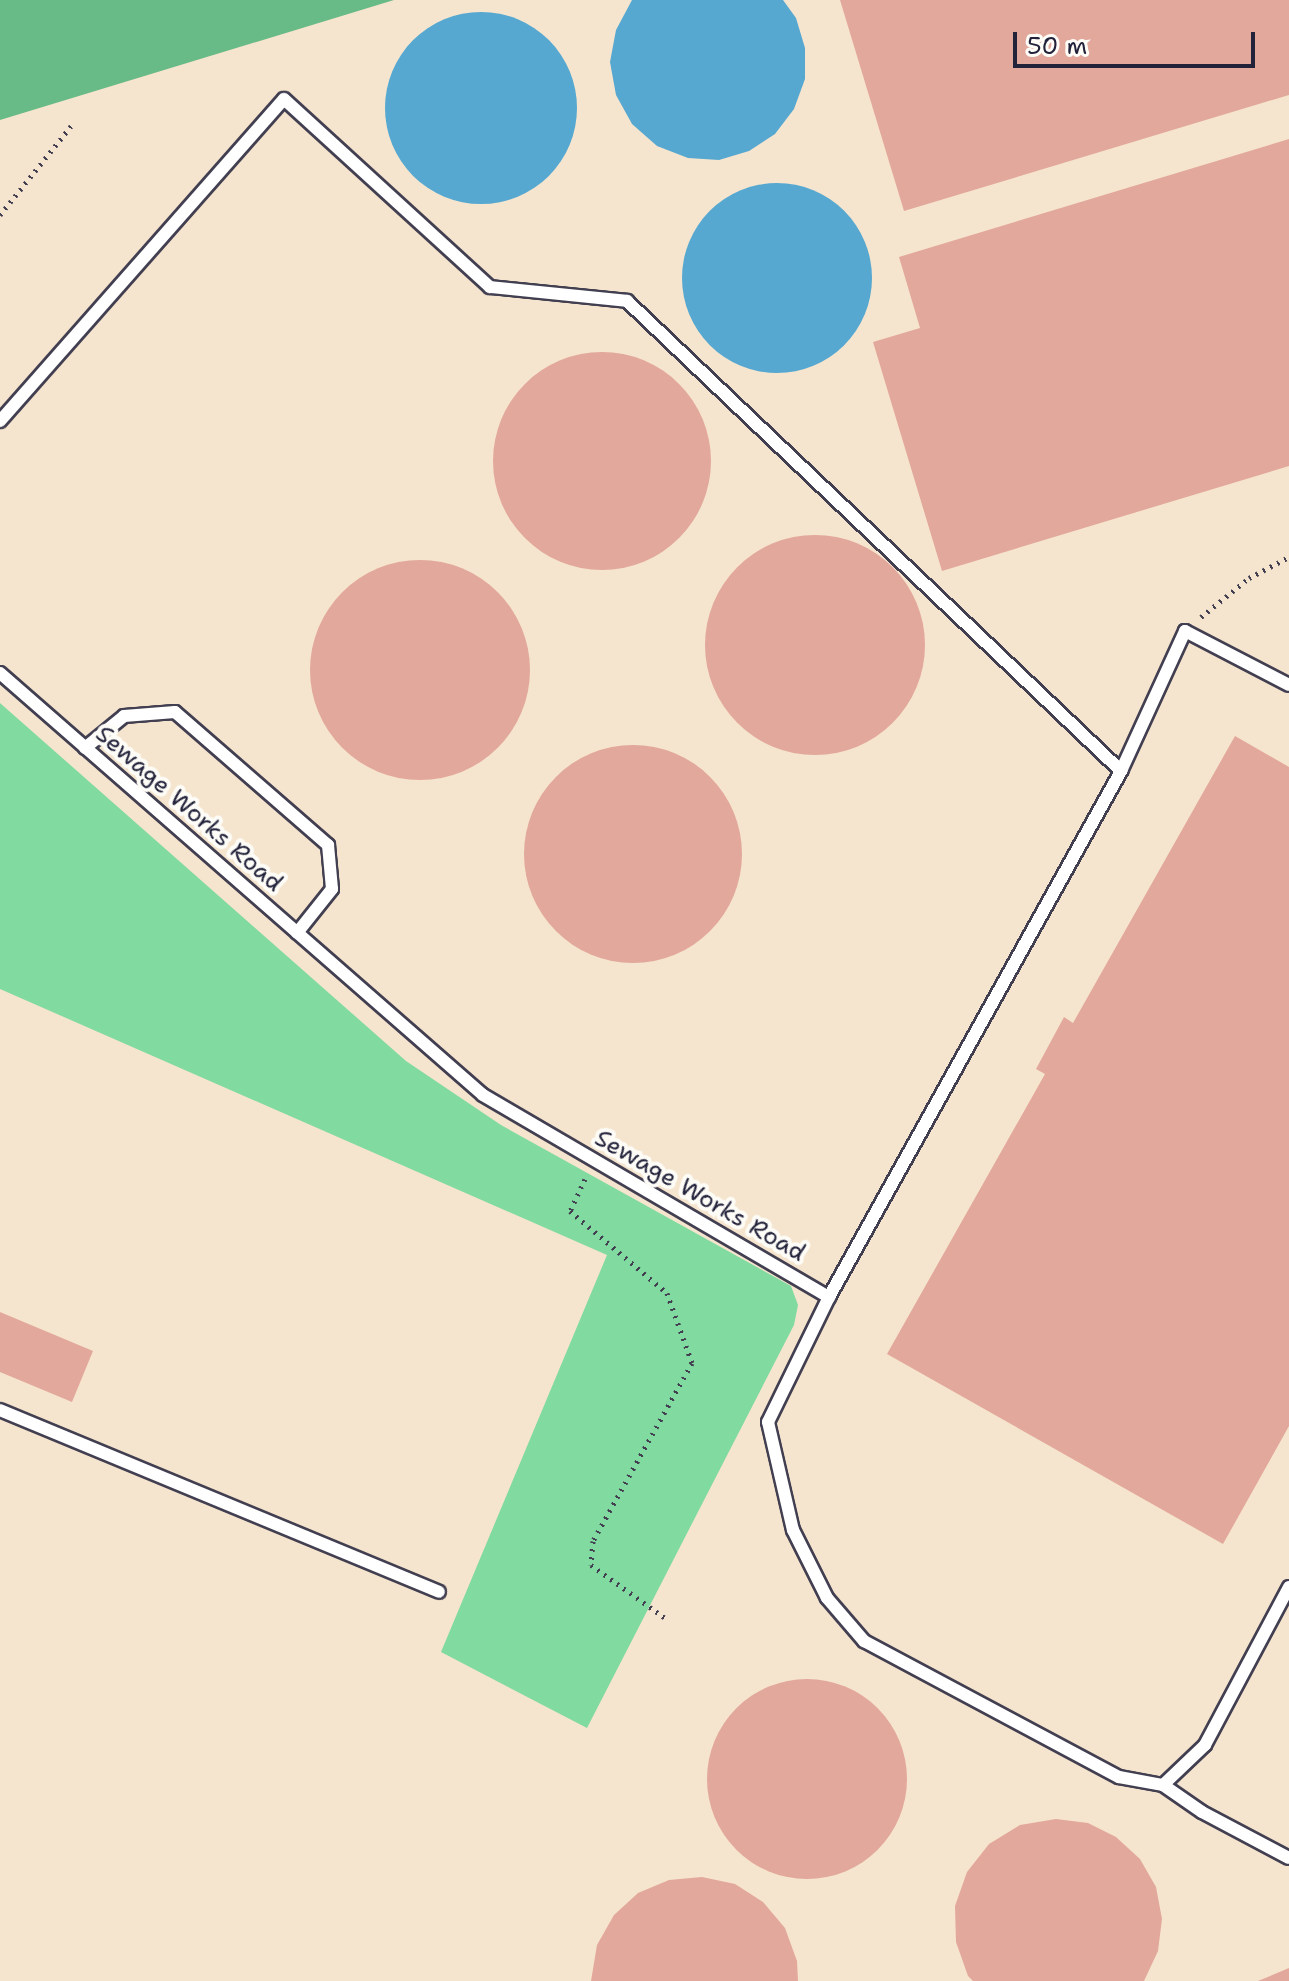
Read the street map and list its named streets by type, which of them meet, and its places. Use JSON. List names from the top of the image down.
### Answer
{
  "streets": {
    "lane": ["Sewage Works Road"]
  },
  "scale_bar": "50 m"
}
